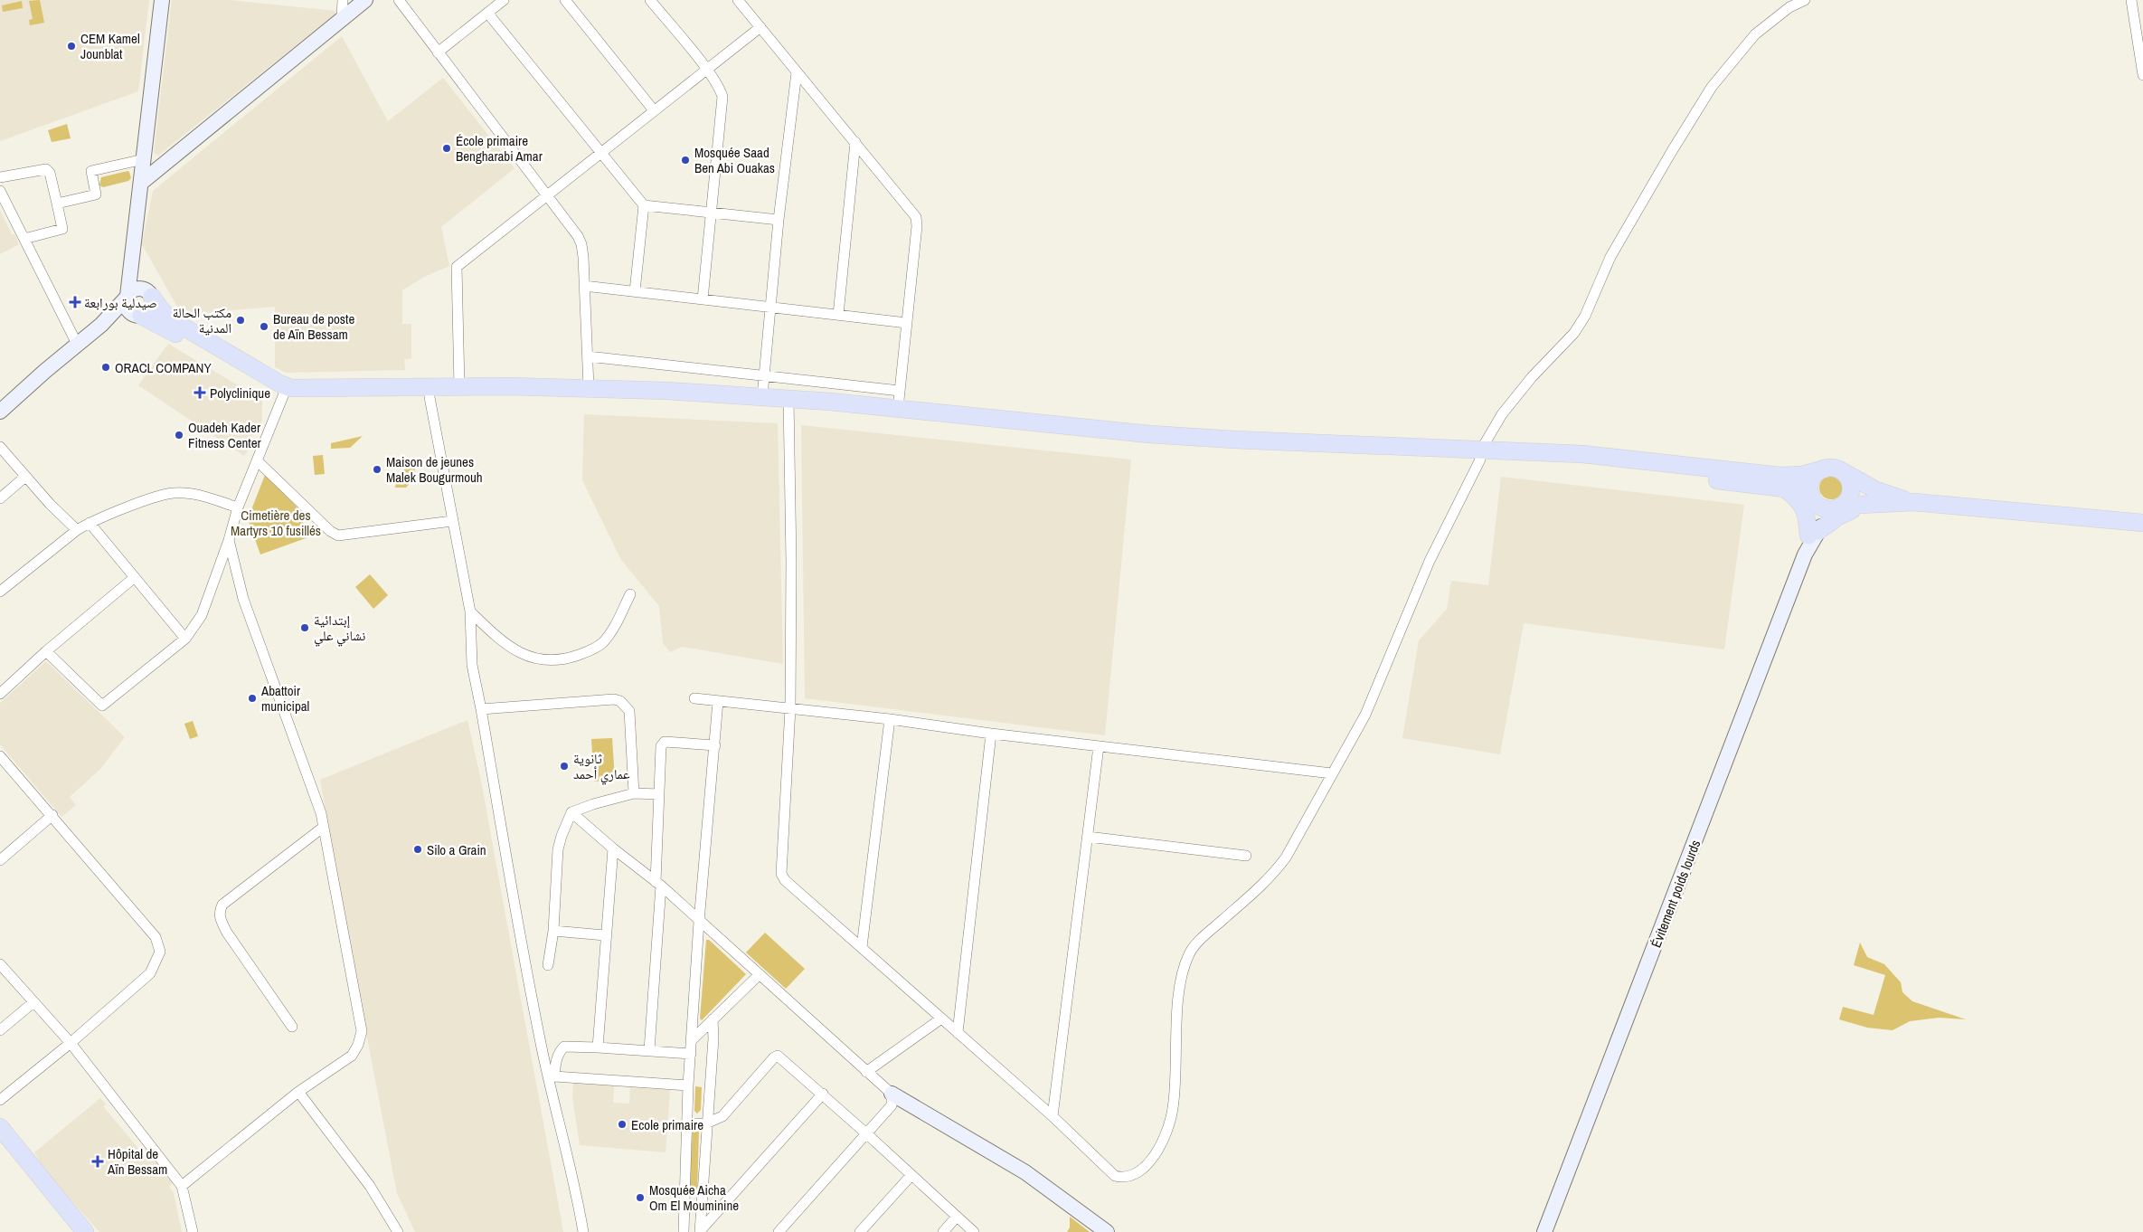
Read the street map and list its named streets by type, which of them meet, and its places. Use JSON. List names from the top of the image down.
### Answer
{
  "streets": {
    "main road": ["Évitement poids lourds"]
  },
  "parks": ["Cimetière des Martyrs 10 fusillés"],
  "places": {
    "other": [
      "CEM Kamel Jounblat",
      "École primaire Bengharabi Amar",
      "Mosquée Saad Ben Abi Ouakas",
      "مكتب الحالة المدنية",
      "Bureau de poste de Aïn Bessam",
      "ORACL COMPANY",
      "Ouadeh Kader Fitness Center",
      "Maison de jeunes Malek Bougurmouh",
      "إبتدائية نشاني علي",
      "Abattoir municipal",
      "ثانوية عماري أحمد",
      "Silo a Grain",
      "Ecole primaire",
      "Mosquée Aicha Om El Mouminine"
    ],
    "health": ["صيدلية بورابعة", "Polyclinique", "Hôpital de Aïn Bessam"]
  }
}
